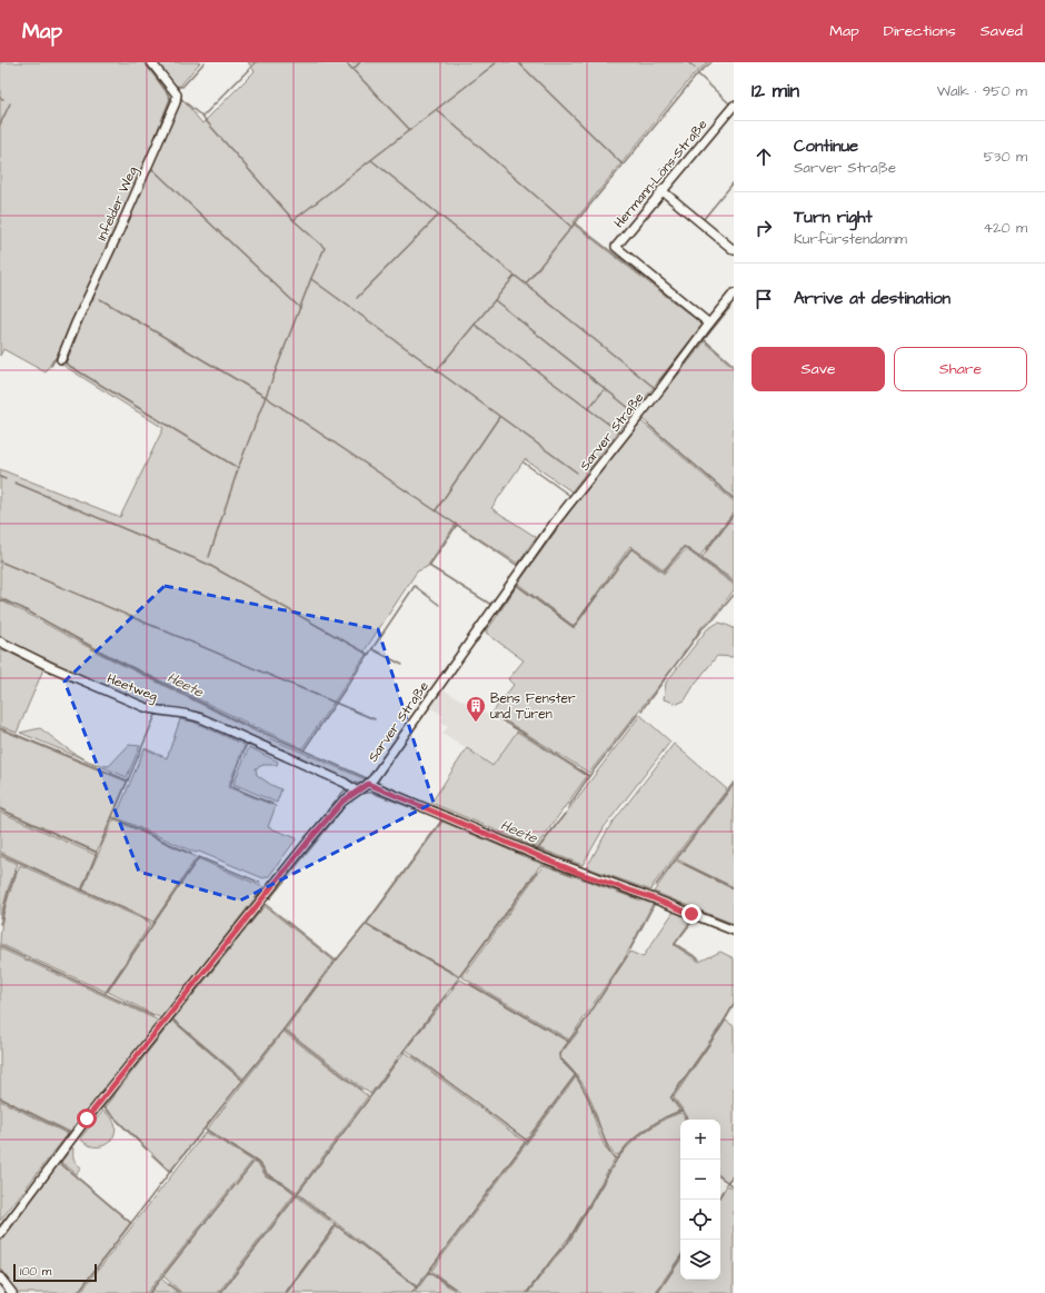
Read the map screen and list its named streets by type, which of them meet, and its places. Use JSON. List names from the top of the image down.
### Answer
{
  "streets": {
    "street": [
      "Hermann-Löns-Straße",
      "Infelder Weg",
      "Sarver Straße",
      "Heetweg"
    ]
  },
  "crossings": [
    ["Hermann-Löns-Straße", "Sarver Straße"],
    ["Sarver Straße", "Heetweg"]
  ],
  "water": ["Heete"],
  "places": {
    "building": ["Bens Fenster und Türen"]
  },
  "scale_bar": "100 m",
  "page": {
    "header": "Map",
    "nav": ["Map", "Directions", "Saved"],
    "heading": ["12 min", "Walk · 950 m"],
    "list": [
      ["Continue", "Sarver Straße", "530 m"],
      ["Turn right", "Kurfürstendamm", "420 m"],
      "Arrive at destination"
    ],
    "buttons": ["Save", "Share"],
    "map_buttons": ["+", "−"],
    "scale": "100 m"
  }
}
